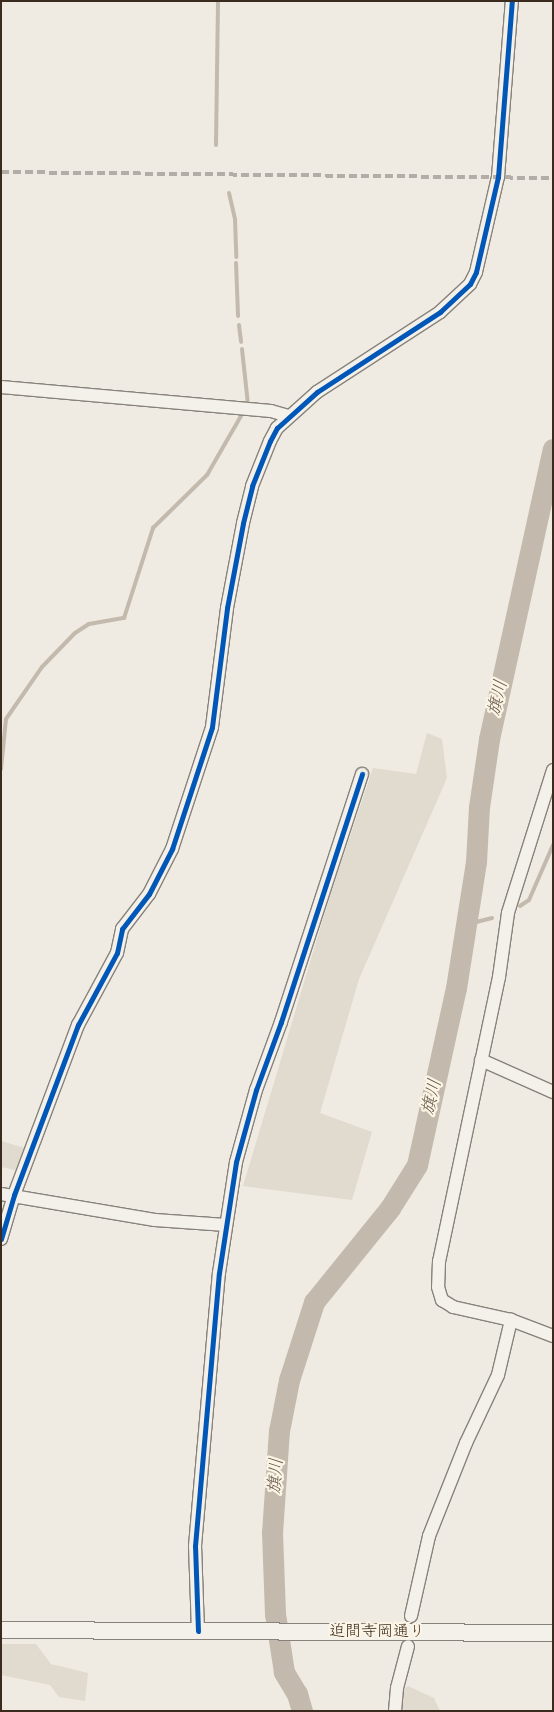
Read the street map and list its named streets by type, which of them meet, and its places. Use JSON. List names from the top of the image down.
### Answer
{
  "streets": {
    "street": ["迫間寺岡通り"]
  },
  "water": ["旗川"]
}
